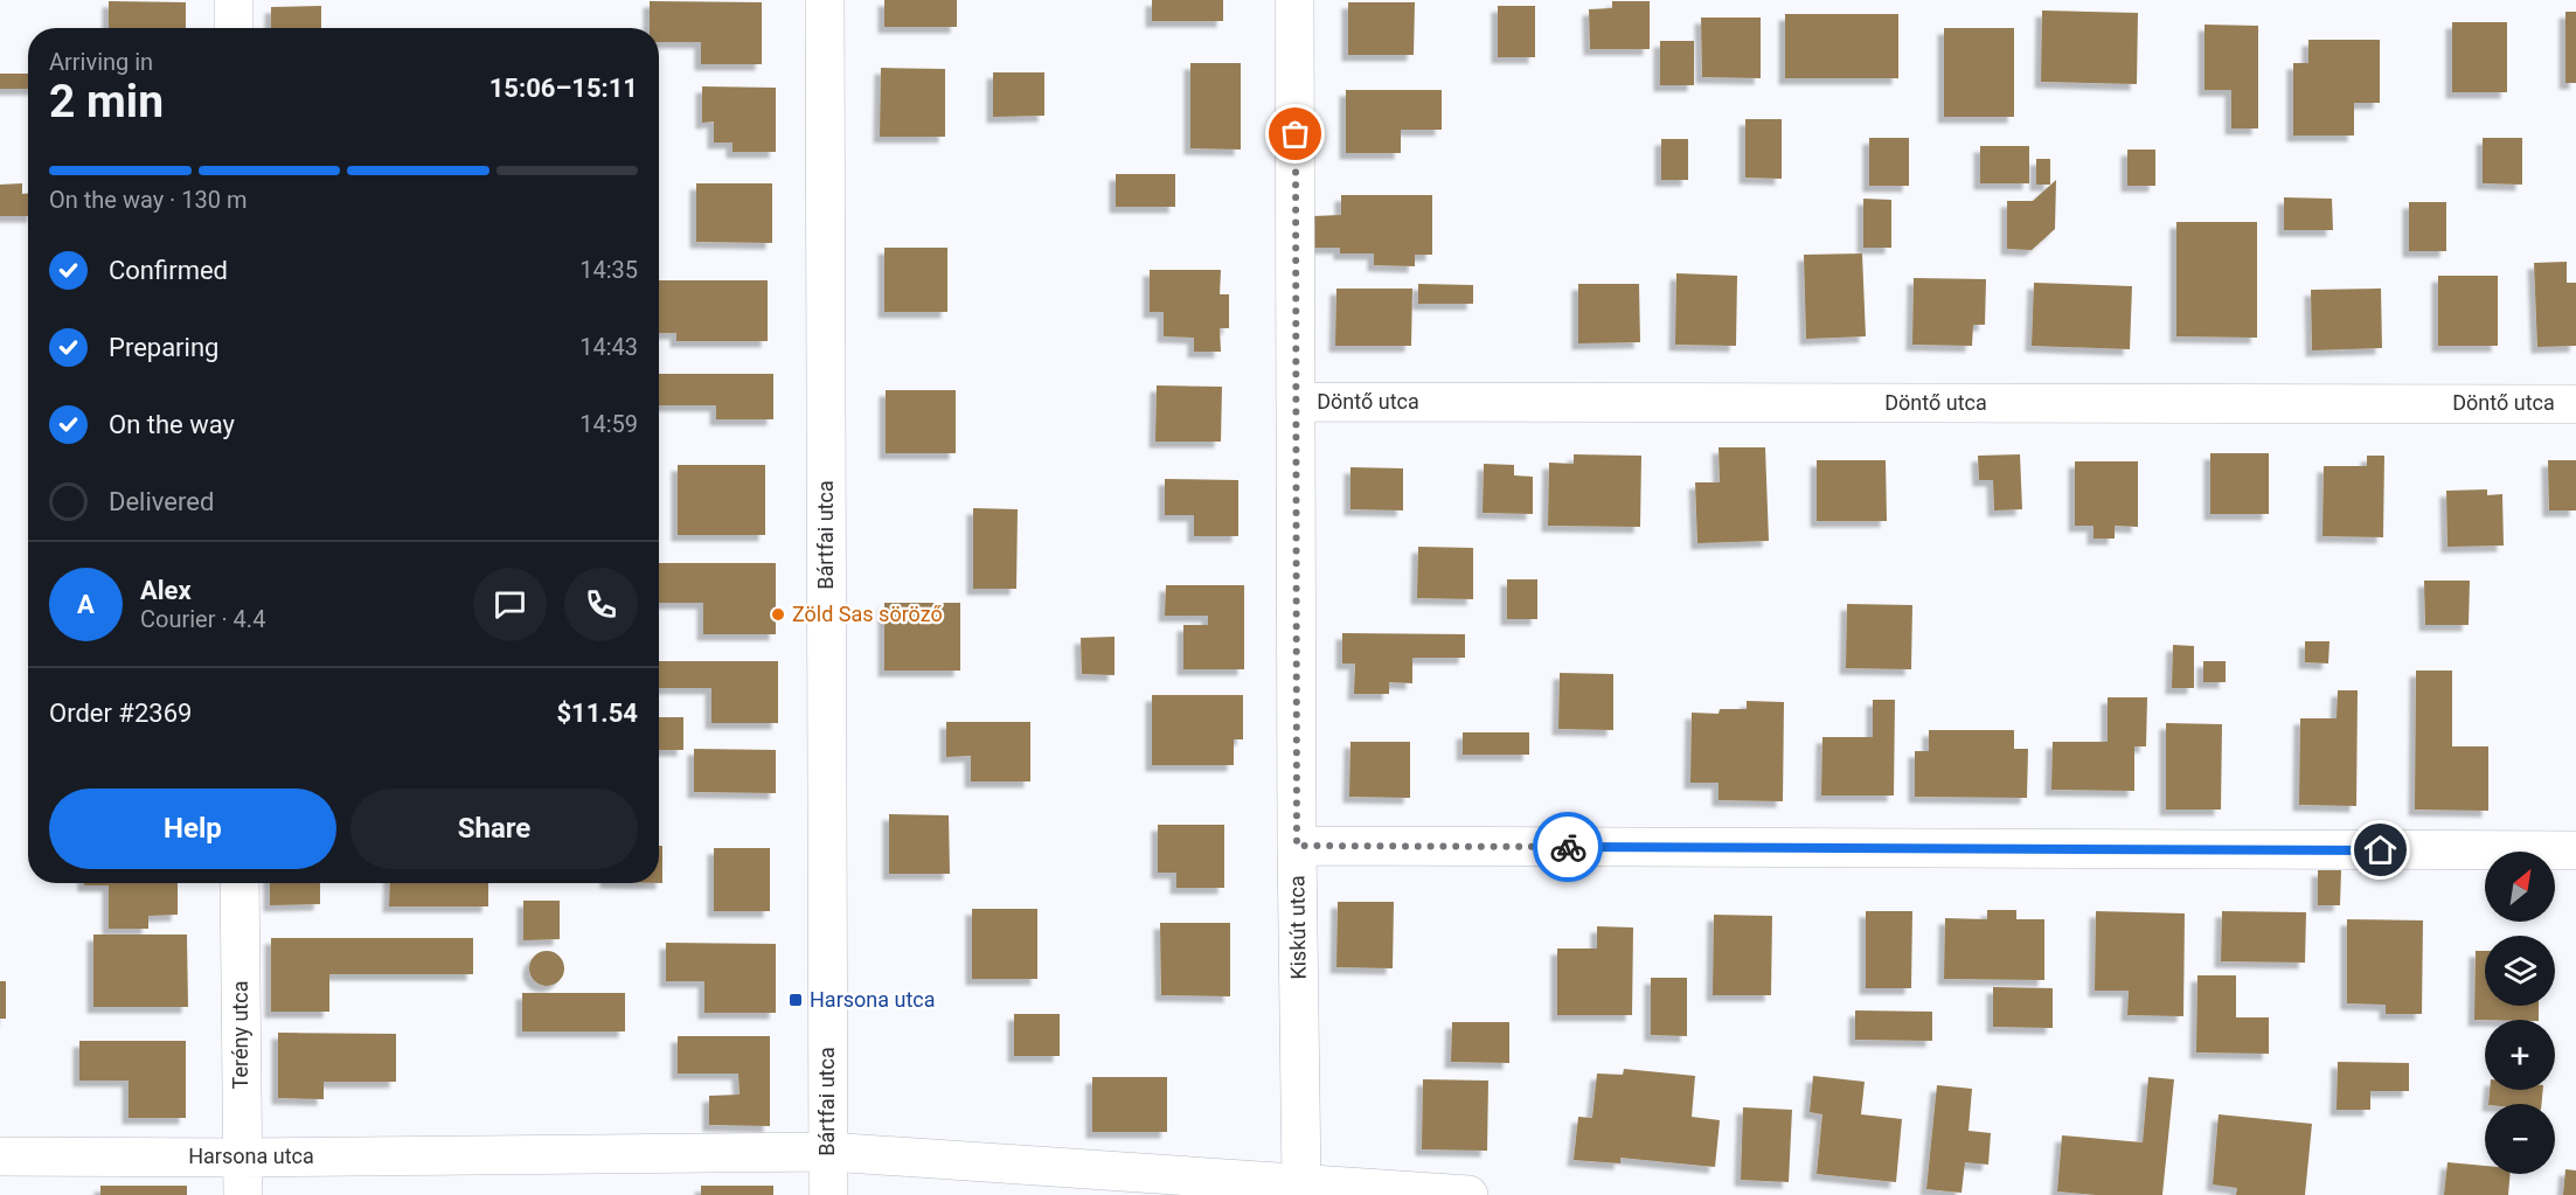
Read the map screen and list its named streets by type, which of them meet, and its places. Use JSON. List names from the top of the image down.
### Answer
{
  "streets": {
    "street": [
      "Döntő utca",
      "Bártfai utca",
      "Kiskút utca",
      "Terény utca",
      "Harsona utca"
    ]
  },
  "crossings": [
    ["Döntő utca", "Kiskút utca"],
    ["Bártfai utca", "Harsona utca"],
    ["Kiskút utca", "Harsona utca"],
    ["Terény utca", "Harsona utca"]
  ],
  "places": {
    "other": ["Zöld Sas söröző"],
    "transit": ["Harsona utca"]
  },
  "north": "top right",
  "page": {
    "heading": ["2 min", "Arriving in", "15:06–15:11"],
    "panel": [
      "Alex",
      "Courier · 4.4",
      "Order #2369",
      "$11.54"
    ],
    "bar": "On the way · 130 m",
    "list": [
      ["Confirmed", "14:35"],
      ["Preparing", "14:43"],
      ["On the way", "14:59"],
      "Delivered"
    ],
    "round": "A",
    "buttons": ["Help", "Share"],
    "map_buttons": ["+", "−"]
  }
}
